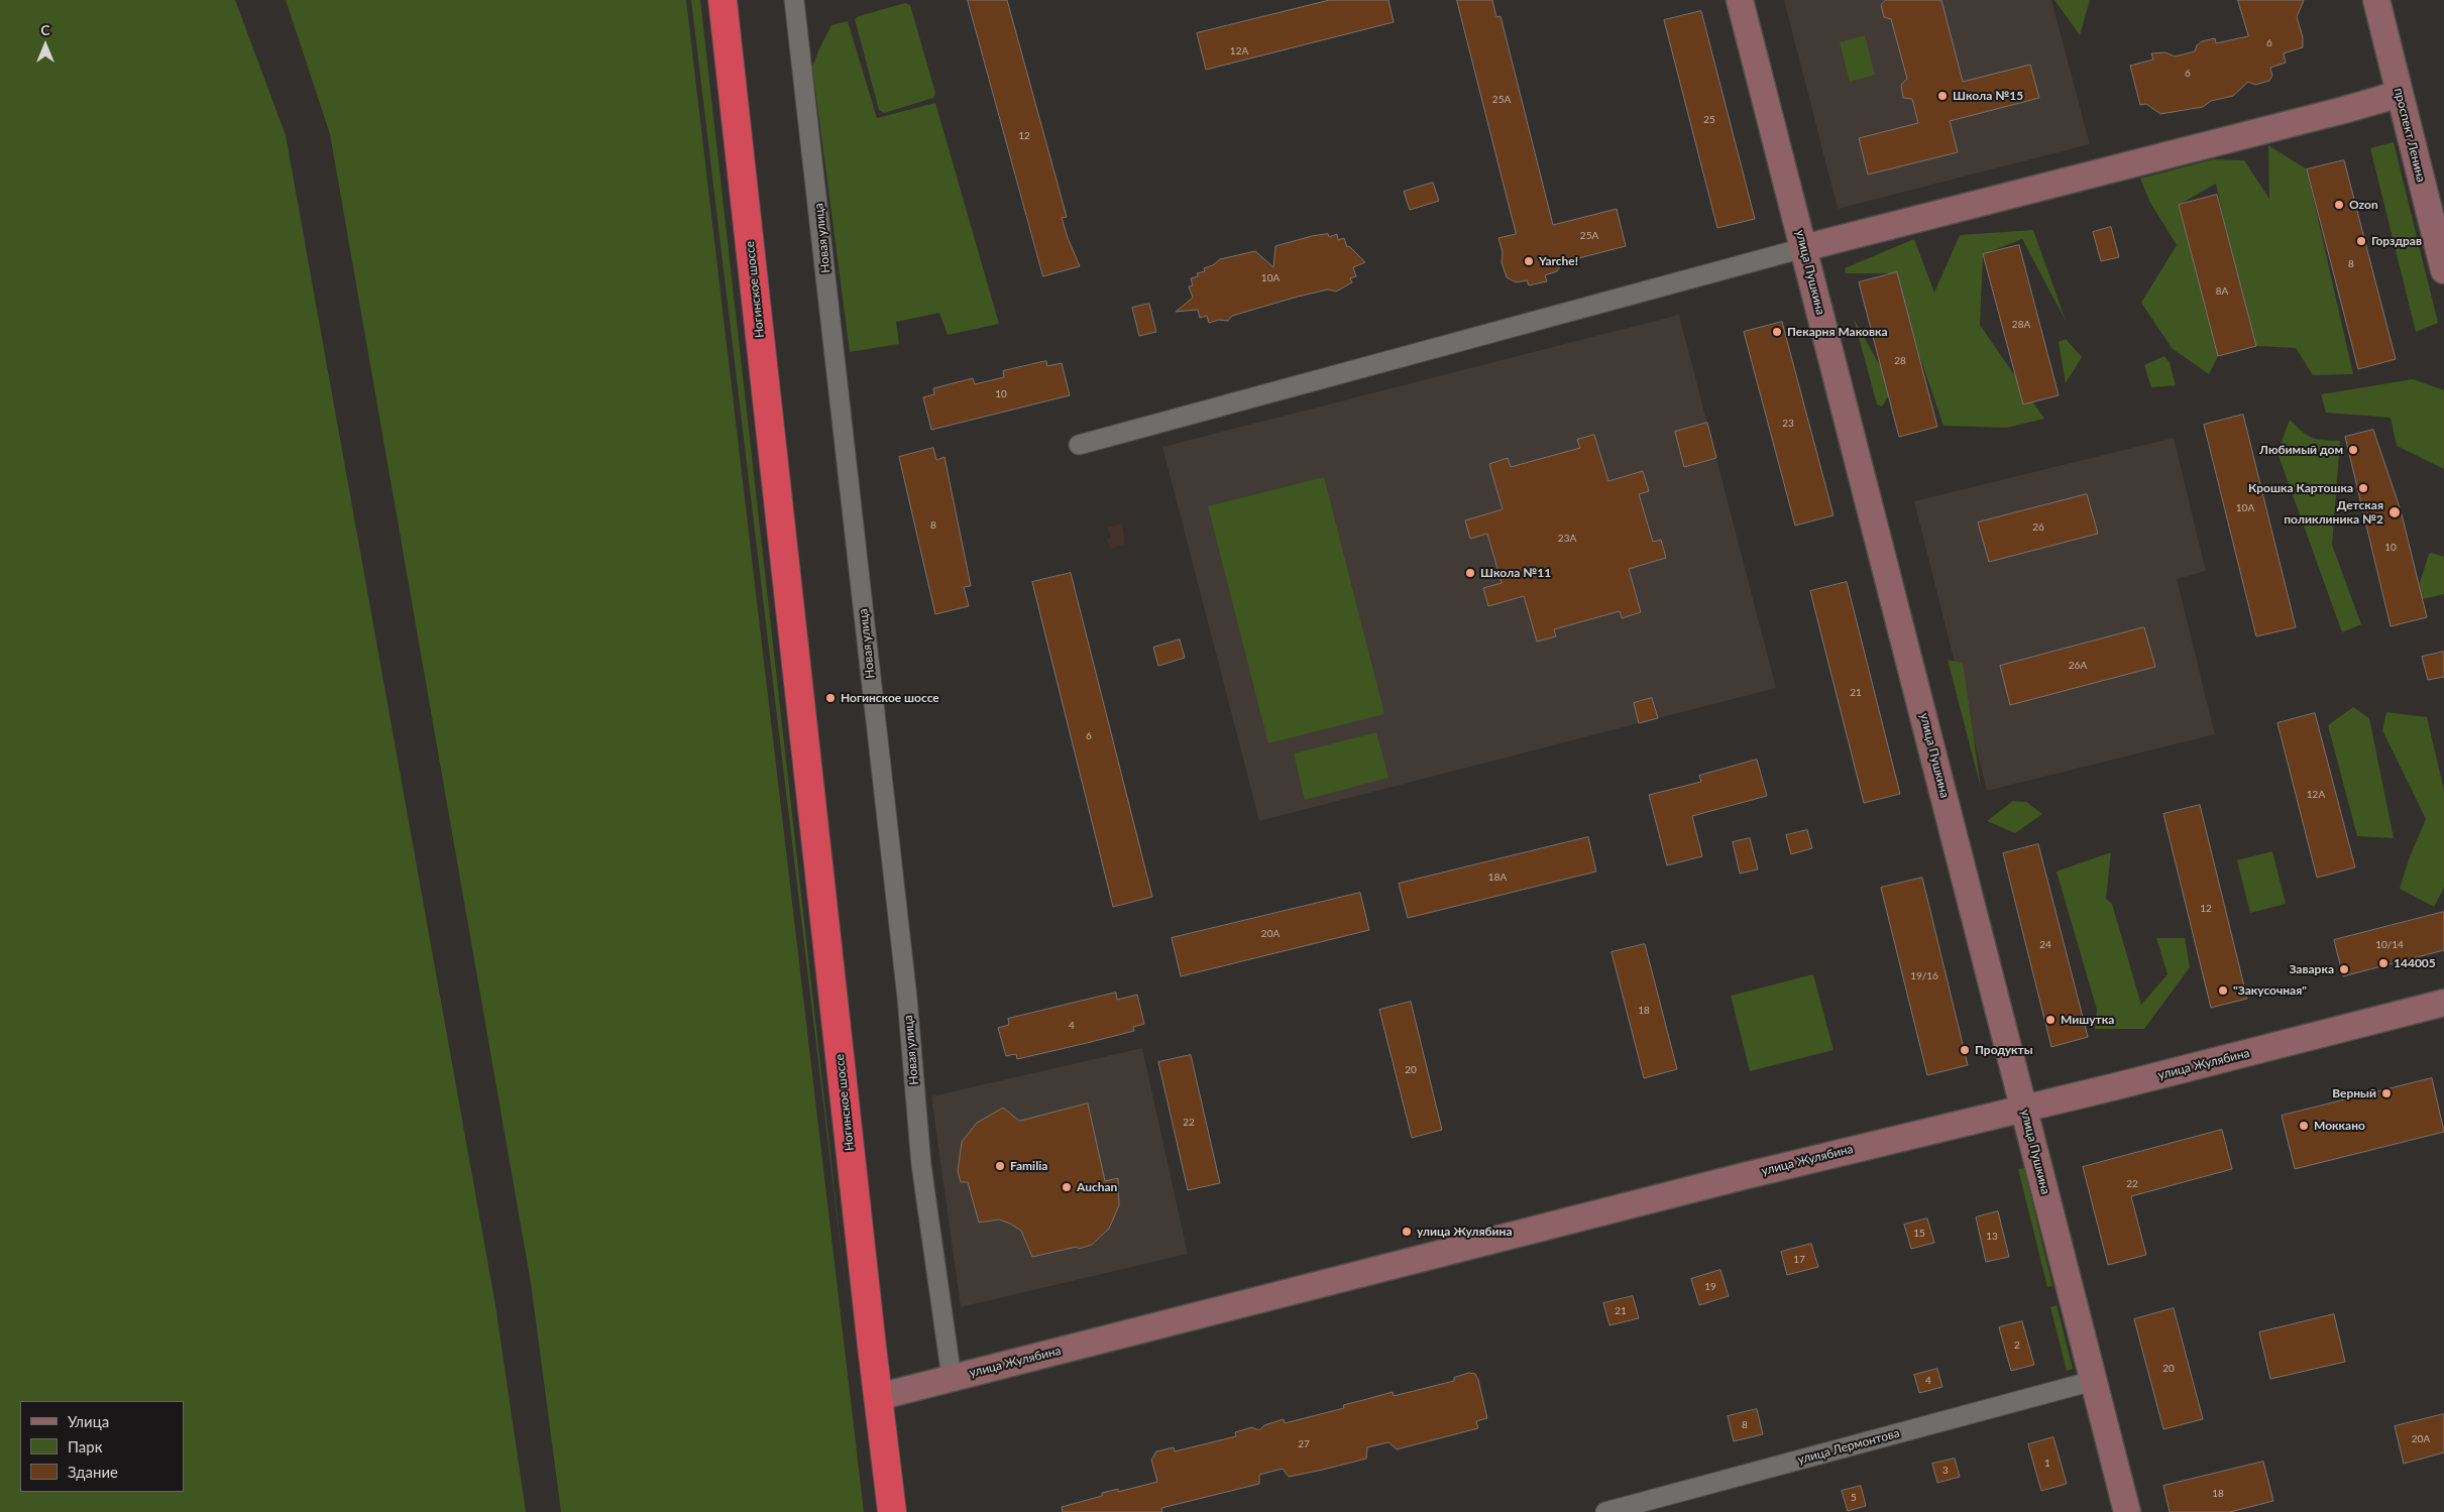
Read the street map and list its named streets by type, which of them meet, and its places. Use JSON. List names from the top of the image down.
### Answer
{
  "streets": {
    "highway": ["Ногинское шоссе"],
    "main road": ["проспект Ленина", "улица Пушкина", "улица Жулябина"],
    "street": ["Новая улица", "улица Лермонтова"]
  },
  "crossings": [
    ["Новая улица", "улица Жулябина"],
    ["улица Пушкина", "улица Жулябина"],
    ["улица Пушкина", "улица Лермонтова"],
    ["Ногинское шоссе", "улица Жулябина"]
  ],
  "places": [
    "Школа №15",
    "Ozon",
    "Горздрав",
    "Yarche!",
    "Пекарня Маковка",
    "Любимый дом",
    "Крошка Картошка",
    "Детская поликлиника №2",
    "Школа №11",
    "Ногинское шоссе",
    "144005",
    "Заварка",
    "\"Закусочная\"",
    "Мишутка",
    "Продукты",
    "Верный",
    "Моккано",
    "Familia",
    "Auchan",
    "улица Жулябина"
  ],
  "house_numbers": [
    "6",
    "12А",
    "6",
    "25А",
    "25",
    "12",
    "25А",
    "8",
    "10А",
    "8А",
    "28А",
    "28",
    "10",
    "23",
    "10А",
    "8",
    "26",
    "23А",
    "10",
    "26А",
    "21",
    "6",
    "12А",
    "18А",
    "12",
    "20А",
    "24",
    "10/14",
    "19/16",
    "18",
    "4",
    "20",
    "22",
    "22",
    "15",
    "13",
    "17",
    "19",
    "21",
    "2",
    "20",
    "4",
    "8",
    "20А",
    "27",
    "1",
    "3",
    "18",
    "5"
  ],
  "legend": ["Улица", "Парк", "Здание"],
  "north": "top"
}
